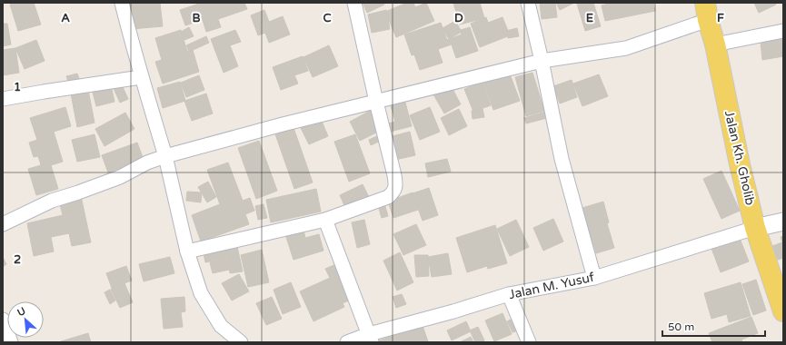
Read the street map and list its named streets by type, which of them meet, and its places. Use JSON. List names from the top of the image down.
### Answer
{
  "streets": {
    "main road": ["Jalan Kh. Gholib"],
    "street": ["Jalan M. Yusuf"]
  },
  "crossings": [
    ["Jalan Kh. Gholib", "Jalan M. Yusuf"]
  ],
  "scale_bar": "50 m",
  "north": "top left",
  "grid": {
    "columns": [
      "A",
      "B",
      "C",
      "D",
      "E",
      "F"
    ],
    "rows": ["1", "2"]
  }
}
